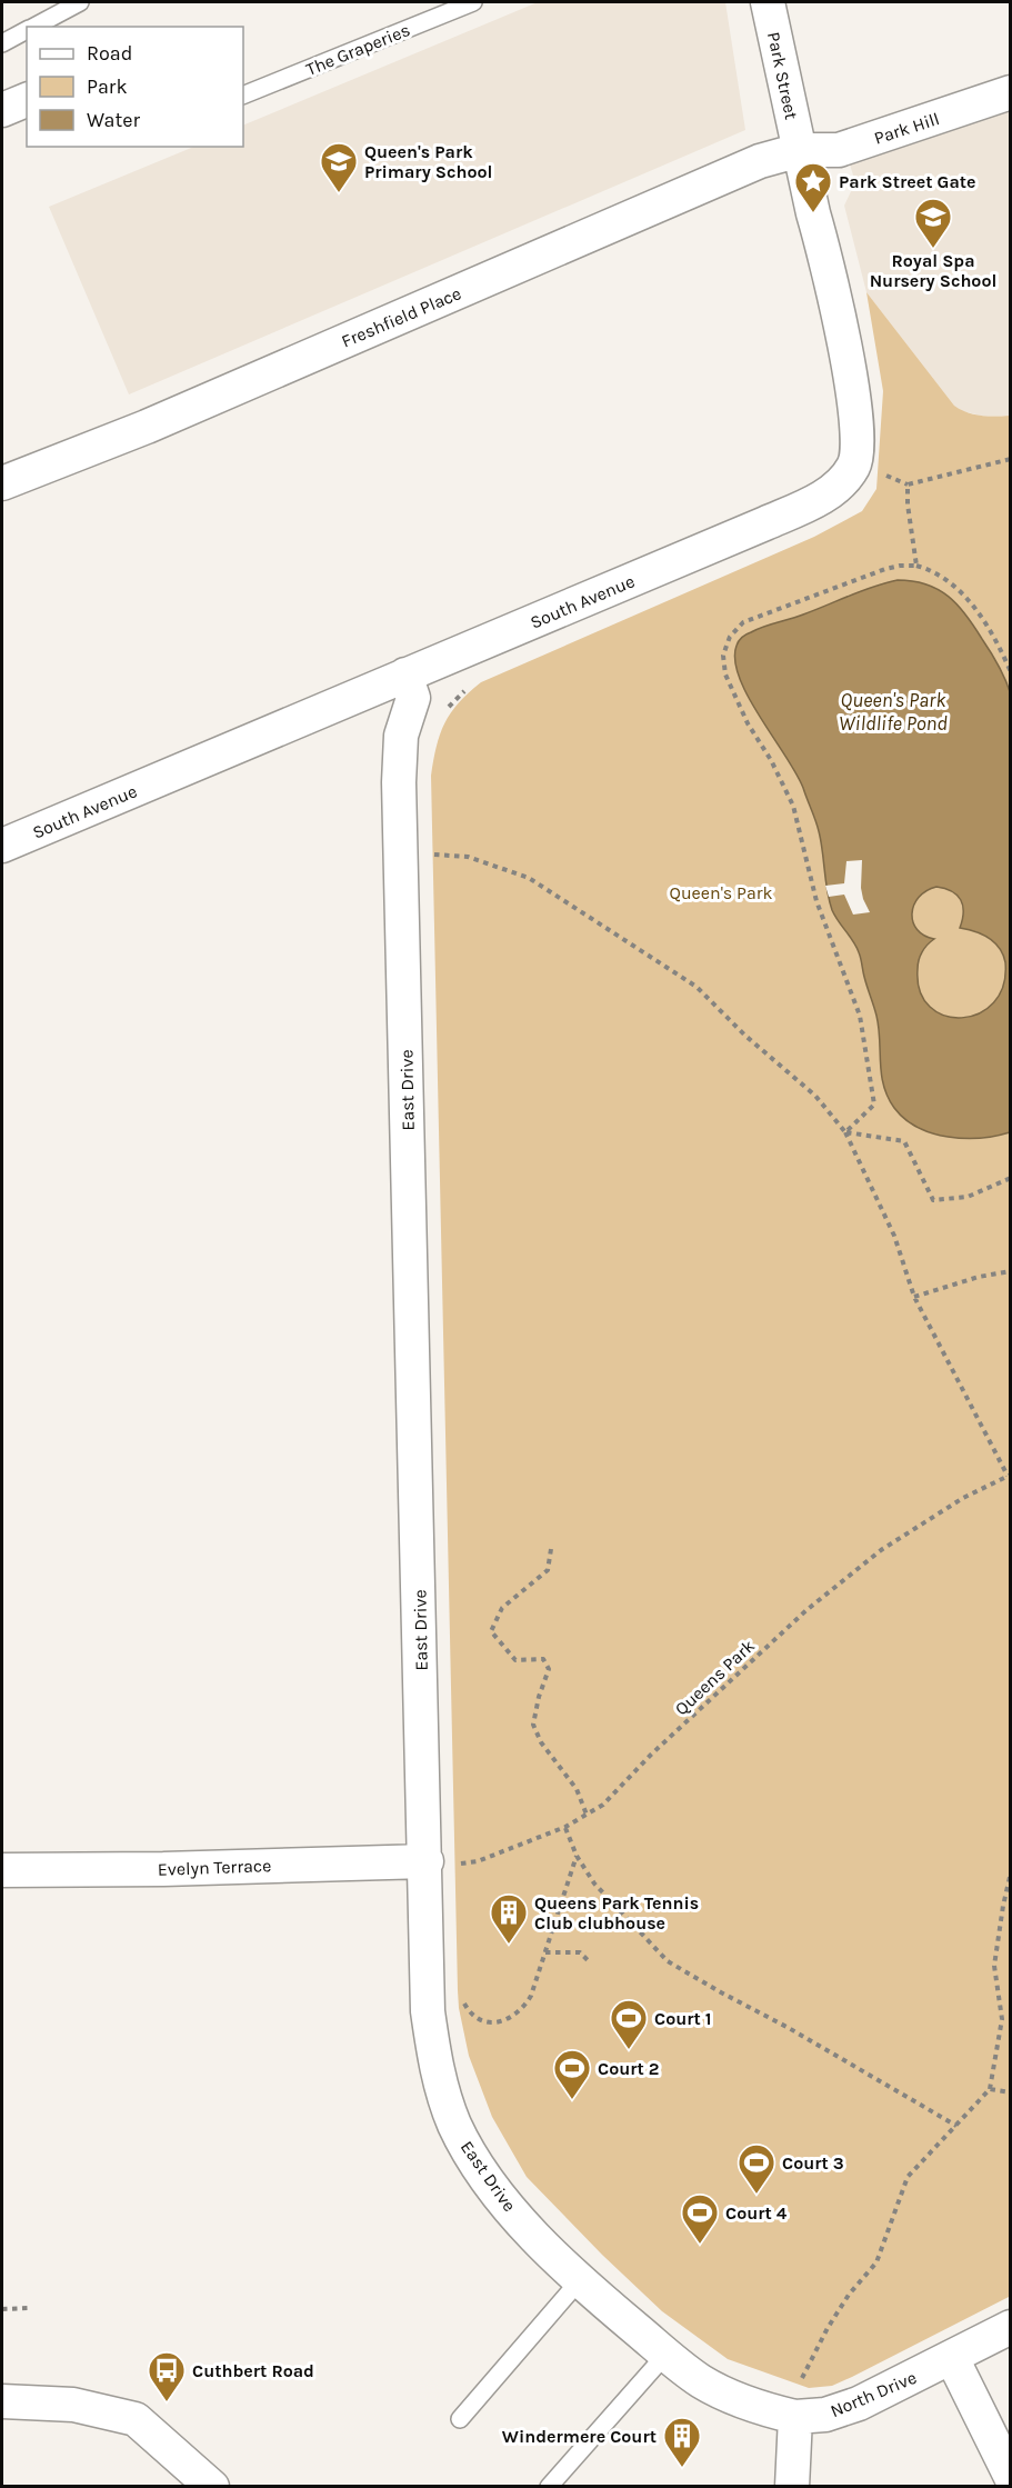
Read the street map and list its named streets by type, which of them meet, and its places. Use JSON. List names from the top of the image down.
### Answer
{
  "streets": {
    "street": [
      "Park Street",
      "Park Hill",
      "Freshfield Place",
      "South Avenue",
      "East Drive",
      "Evelyn Terrace",
      "North Drive"
    ],
    "lane": ["The Graperies"],
    "path": ["Queens Park"]
  },
  "crossings": [
    ["Park Street", "Park Hill"],
    ["Park Street", "Freshfield Place"],
    ["Park Street", "South Avenue"],
    ["Park Hill", "Freshfield Place"],
    ["Park Hill", "South Avenue"],
    ["Freshfield Place", "South Avenue"],
    ["South Avenue", "East Drive"],
    ["East Drive", "Queens Park"],
    ["East Drive", "Evelyn Terrace"],
    ["East Drive", "North Drive"],
    ["Queens Park", "Evelyn Terrace"]
  ],
  "water": ["Queen's Park Wildlife Pond"],
  "parks": ["Queen's Park"],
  "places": {
    "school or university": ["Queen's Park Primary School", "Royal Spa Nursery School"],
    "place": ["Park Street Gate"],
    "building": ["Queens Park Tennis Club clubhouse", "Windermere Court"],
    "sports": [
      "Court 1",
      "Court 2",
      "Court 3",
      "Court 4"
    ],
    "bus stop": ["Cuthbert Road"]
  },
  "legend": ["Road", "Park", "Water"]
}
